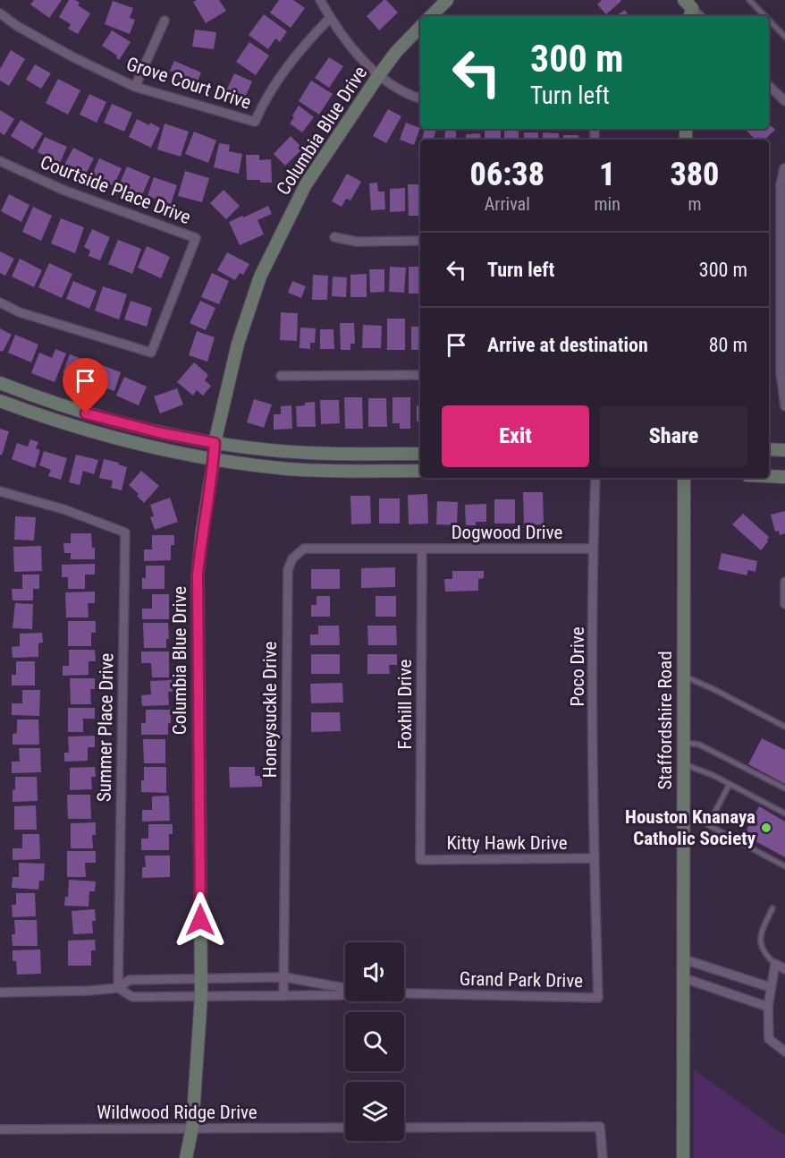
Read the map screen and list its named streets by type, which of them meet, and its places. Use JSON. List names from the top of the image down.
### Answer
{
  "streets": {
    "main road": ["Columbia Blue Drive", "Staffordshire Road"],
    "street": [
      "Grove Court Drive",
      "Courtside Place Drive",
      "Dogwood Drive",
      "Poco Drive",
      "Foxhill Drive",
      "Honeysuckle Drive",
      "Summer Place Drive",
      "Kitty Hawk Drive",
      "Grand Park Drive",
      "Wildwood Ridge Drive"
    ]
  },
  "crossings": [
    ["Columbia Blue Drive", "Grand Park Drive"],
    ["Columbia Blue Drive", "Wildwood Ridge Drive"],
    ["Dogwood Drive", "Poco Drive"],
    ["Dogwood Drive", "Foxhill Drive"],
    ["Dogwood Drive", "Honeysuckle Drive"],
    ["Poco Drive", "Kitty Hawk Drive"],
    ["Poco Drive", "Grand Park Drive"],
    ["Foxhill Drive", "Honeysuckle Drive"],
    ["Foxhill Drive", "Kitty Hawk Drive"],
    ["Honeysuckle Drive", "Grand Park Drive"],
    ["Summer Place Drive", "Grand Park Drive"],
    ["Kitty Hawk Drive", "Grand Park Drive"]
  ],
  "places": ["Houston Knanaya Catholic Society"],
  "page": {
    "turn": ["300 m", "Turn left"],
    "eta": [
      "06:38",
      "Arrival",
      "1",
      "min",
      "380",
      "m"
    ],
    "list": [
      {
        "name": "Turn left",
        "value": "300 m"
      },
      {
        "name": "Arrive at destination",
        "value": "80 m"
      }
    ],
    "buttons": ["Exit", "Share"]
  }
}
